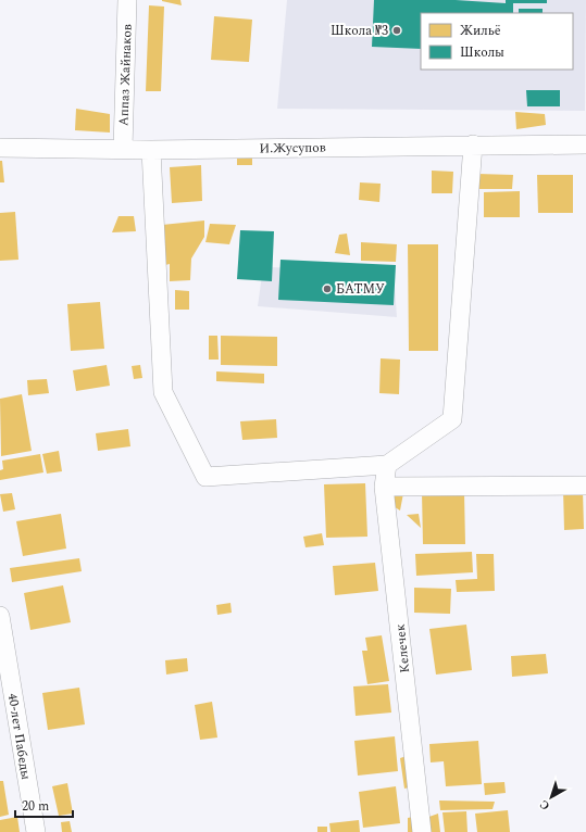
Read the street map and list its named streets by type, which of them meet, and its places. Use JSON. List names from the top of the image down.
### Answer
{
  "streets": {
    "street": [
      "Аппаз Жайнаков",
      "И.Жусупов",
      "Келечек",
      "40-лет Пабеды"
    ]
  },
  "crossings": [
    ["Аппаз Жайнаков", "И.Жусупов"]
  ],
  "places": ["Школа №3", "БАТМУ"],
  "legend": ["Жильё", "Школы"],
  "scale_bar": "20 m",
  "north": "bottom left"
}
